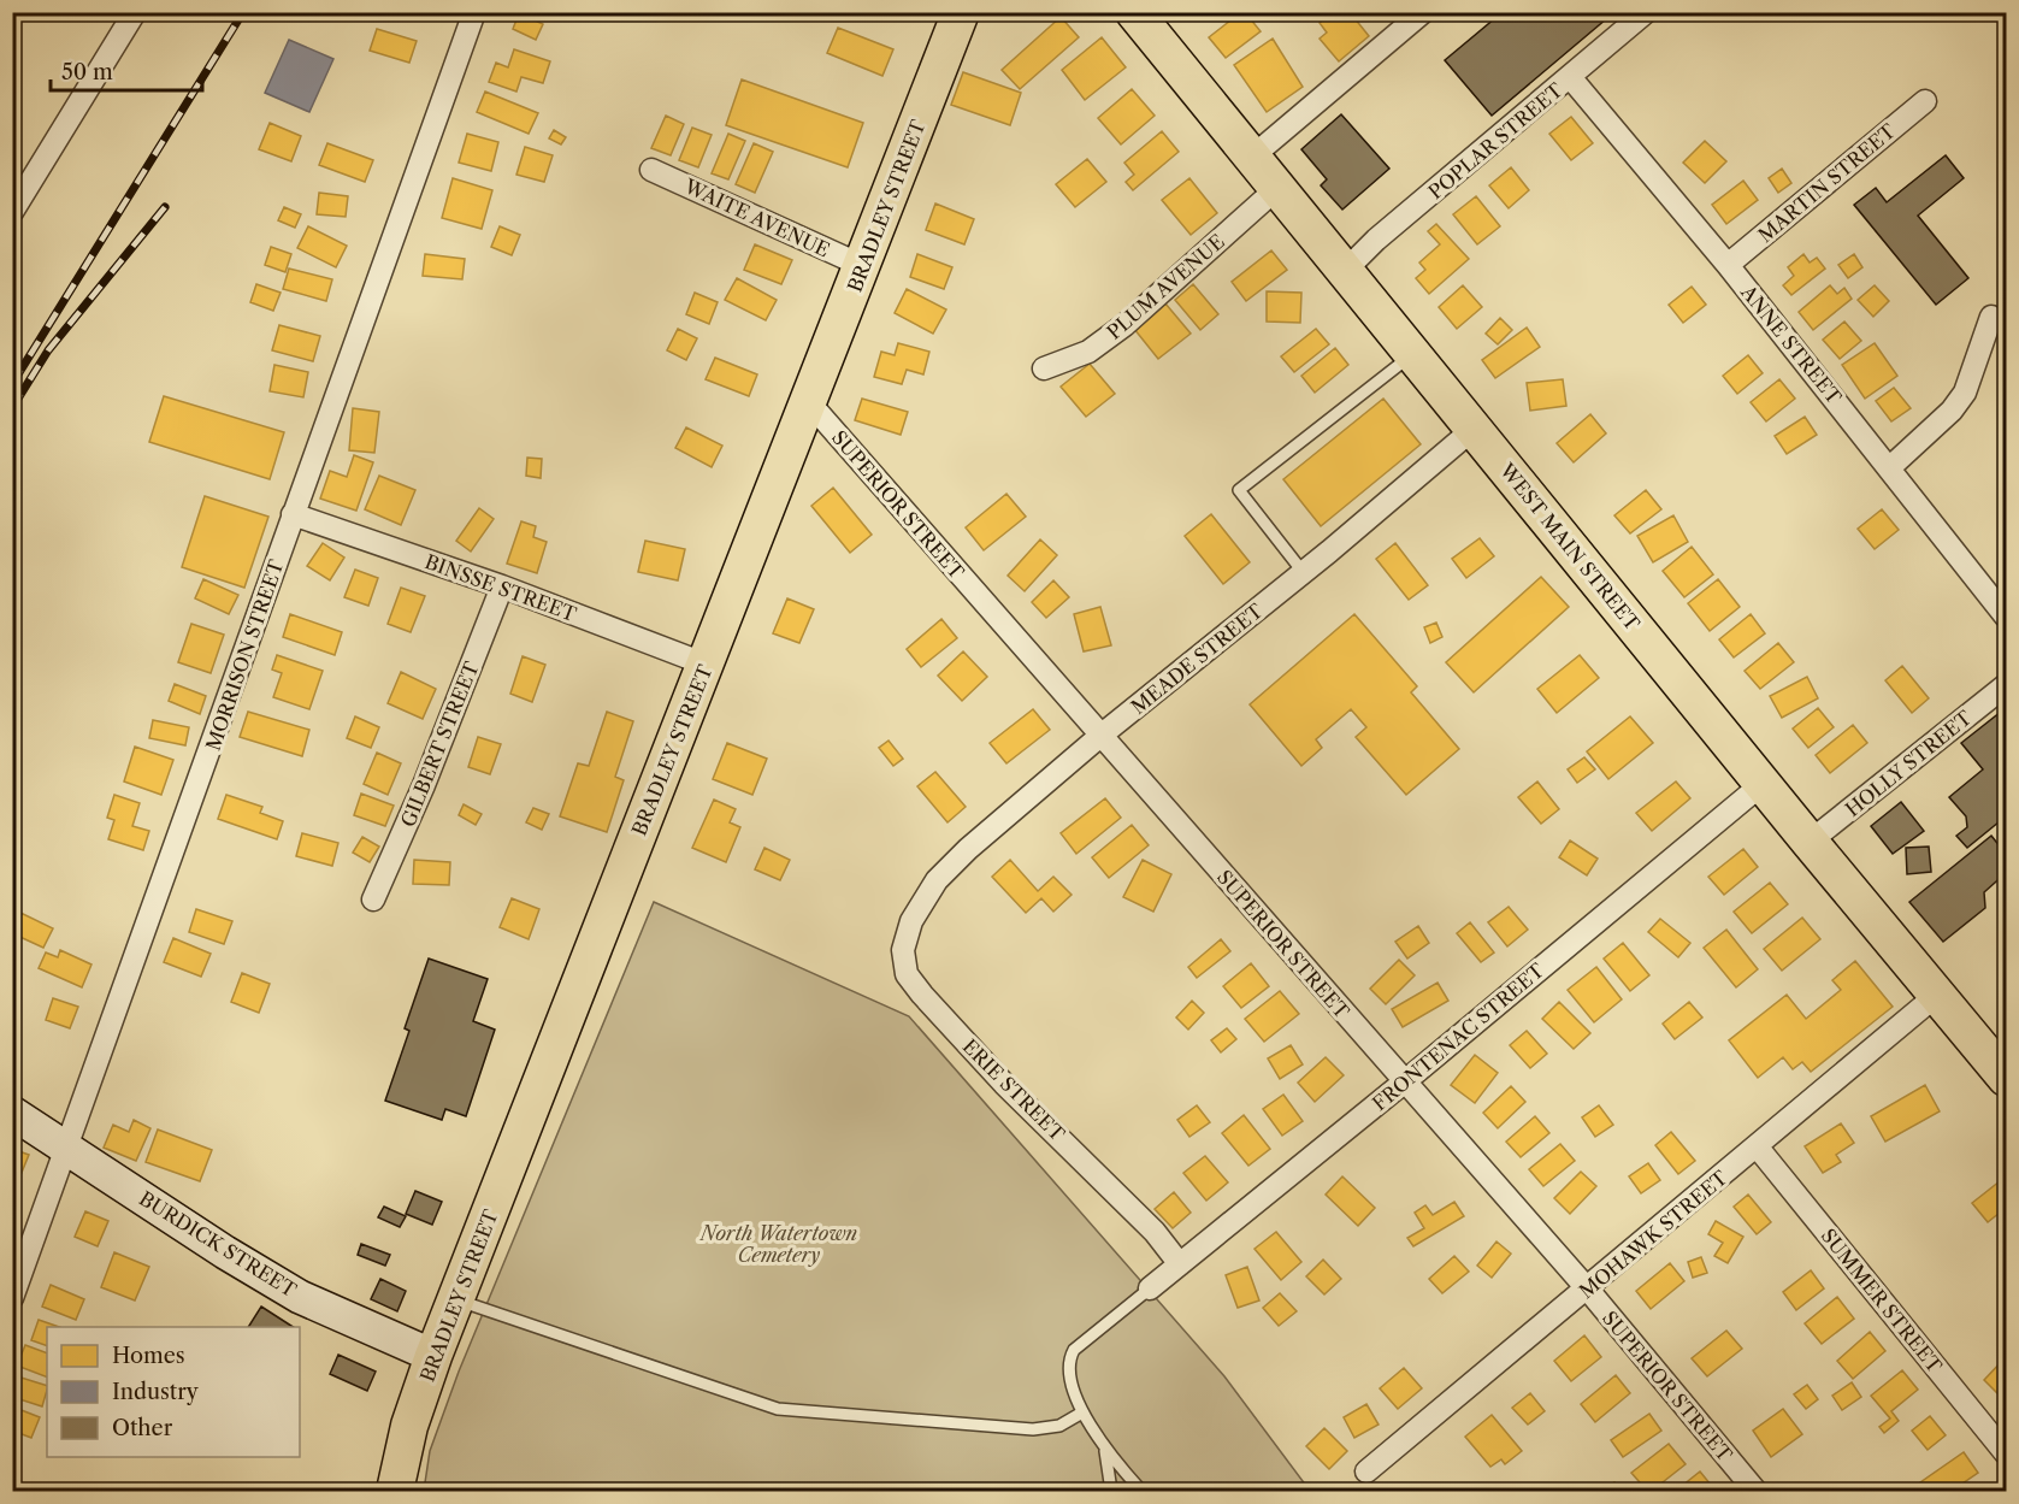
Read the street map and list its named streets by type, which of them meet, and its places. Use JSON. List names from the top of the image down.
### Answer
{
  "streets": {
    "main road": ["BRADLEY STREET", "WEST MAIN STREET"],
    "street": [
      "POPLAR STREET",
      "MARTIN STREET",
      "WAITE AVENUE",
      "PLUM AVENUE",
      "ANNE STREET",
      "SUPERIOR STREET",
      "BINSSE STREET",
      "MORRISON STREET",
      "MEADE STREET",
      "GILBERT STREET",
      "HOLLY STREET",
      "FRONTENAC STREET",
      "ERIE STREET",
      "MOHAWK STREET",
      "BURDICK STREET",
      "SUMMER STREET"
    ]
  },
  "crossings": [
    ["POPLAR STREET", "ANNE STREET"],
    ["POPLAR STREET", "WEST MAIN STREET"],
    ["MARTIN STREET", "ANNE STREET"],
    ["BRADLEY STREET", "WAITE AVENUE"],
    ["BRADLEY STREET", "SUPERIOR STREET"],
    ["BRADLEY STREET", "BINSSE STREET"],
    ["BRADLEY STREET", "BURDICK STREET"],
    ["PLUM AVENUE", "WEST MAIN STREET"],
    ["SUPERIOR STREET", "MEADE STREET"],
    ["SUPERIOR STREET", "FRONTENAC STREET"],
    ["SUPERIOR STREET", "MOHAWK STREET"],
    ["WEST MAIN STREET", "MEADE STREET"],
    ["WEST MAIN STREET", "HOLLY STREET"],
    ["WEST MAIN STREET", "FRONTENAC STREET"],
    ["WEST MAIN STREET", "MOHAWK STREET"],
    ["BINSSE STREET", "MORRISON STREET"],
    ["BINSSE STREET", "GILBERT STREET"],
    ["MORRISON STREET", "BURDICK STREET"],
    ["MEADE STREET", "ERIE STREET"],
    ["FRONTENAC STREET", "ERIE STREET"],
    ["MOHAWK STREET", "SUMMER STREET"]
  ],
  "parks": ["North Watertown Cemetery"],
  "legend": ["Homes", "Industry", "Other"],
  "scale_bar": "50 m"
}
